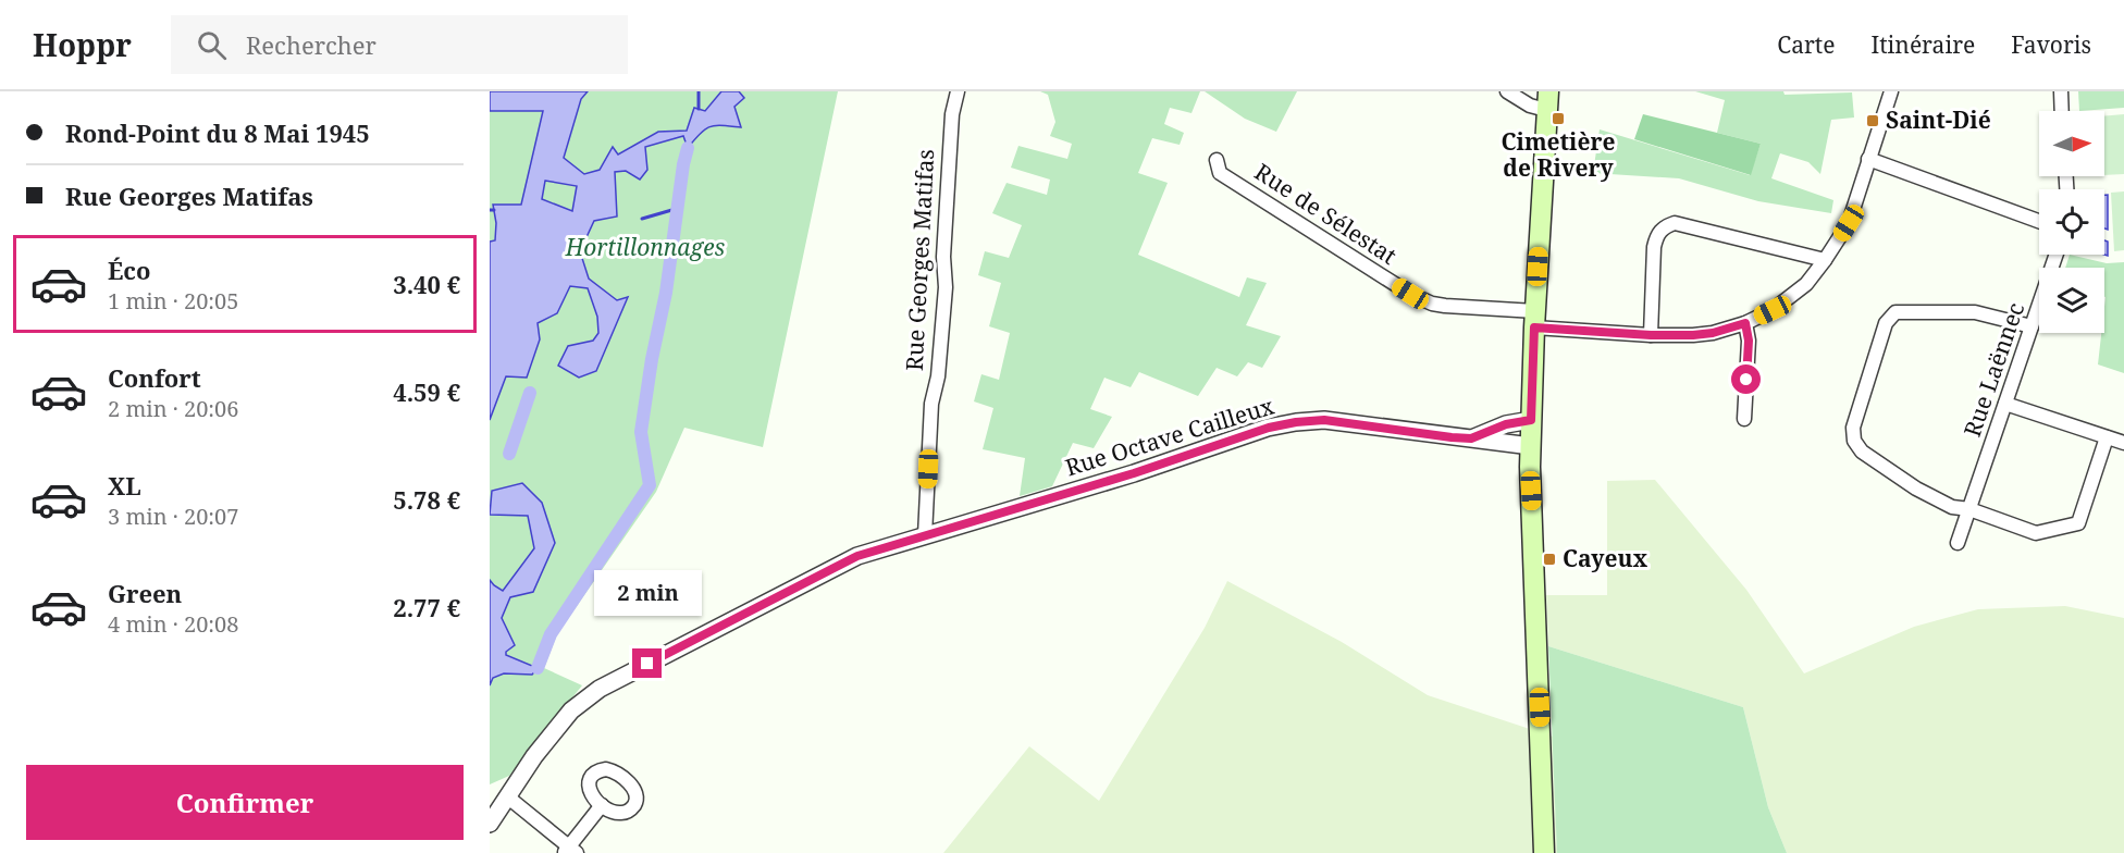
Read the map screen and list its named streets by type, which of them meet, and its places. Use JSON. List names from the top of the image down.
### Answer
{
  "streets": {
    "street": [
      "Rue de Sélestat",
      "Rue Georges Matifas",
      "Rue Laënnec",
      "Rue Octave Cailleux"
    ]
  },
  "crossings": [
    ["Rue Georges Matifas", "Rue Octave Cailleux"]
  ],
  "parks": ["Hortillonnages"],
  "places": {
    "transit": ["Cimetière de Rivery", "Saint-Dié", "Cayeux"]
  },
  "north": "right",
  "page": {
    "header": "Hoppr",
    "search": "Rechercher",
    "nav": ["Carte", "Itinéraire", "Favoris"],
    "banner": ["Rond-Point du 8 Mai 1945", "Rue Georges Matifas"],
    "list": [
      {
        "name": "Éco",
        "note": "1 min · 20:05",
        "value": "3.40 €"
      },
      {
        "name": "Confort",
        "note": "2 min · 20:06",
        "value": "4.59 €"
      },
      {
        "name": "XL",
        "note": "3 min · 20:07",
        "value": "5.78 €"
      },
      {
        "name": "Green",
        "note": "4 min · 20:08",
        "value": "2.77 €"
      }
    ],
    "bubble": "2 min",
    "buttons": "Confirmer"
  }
}
